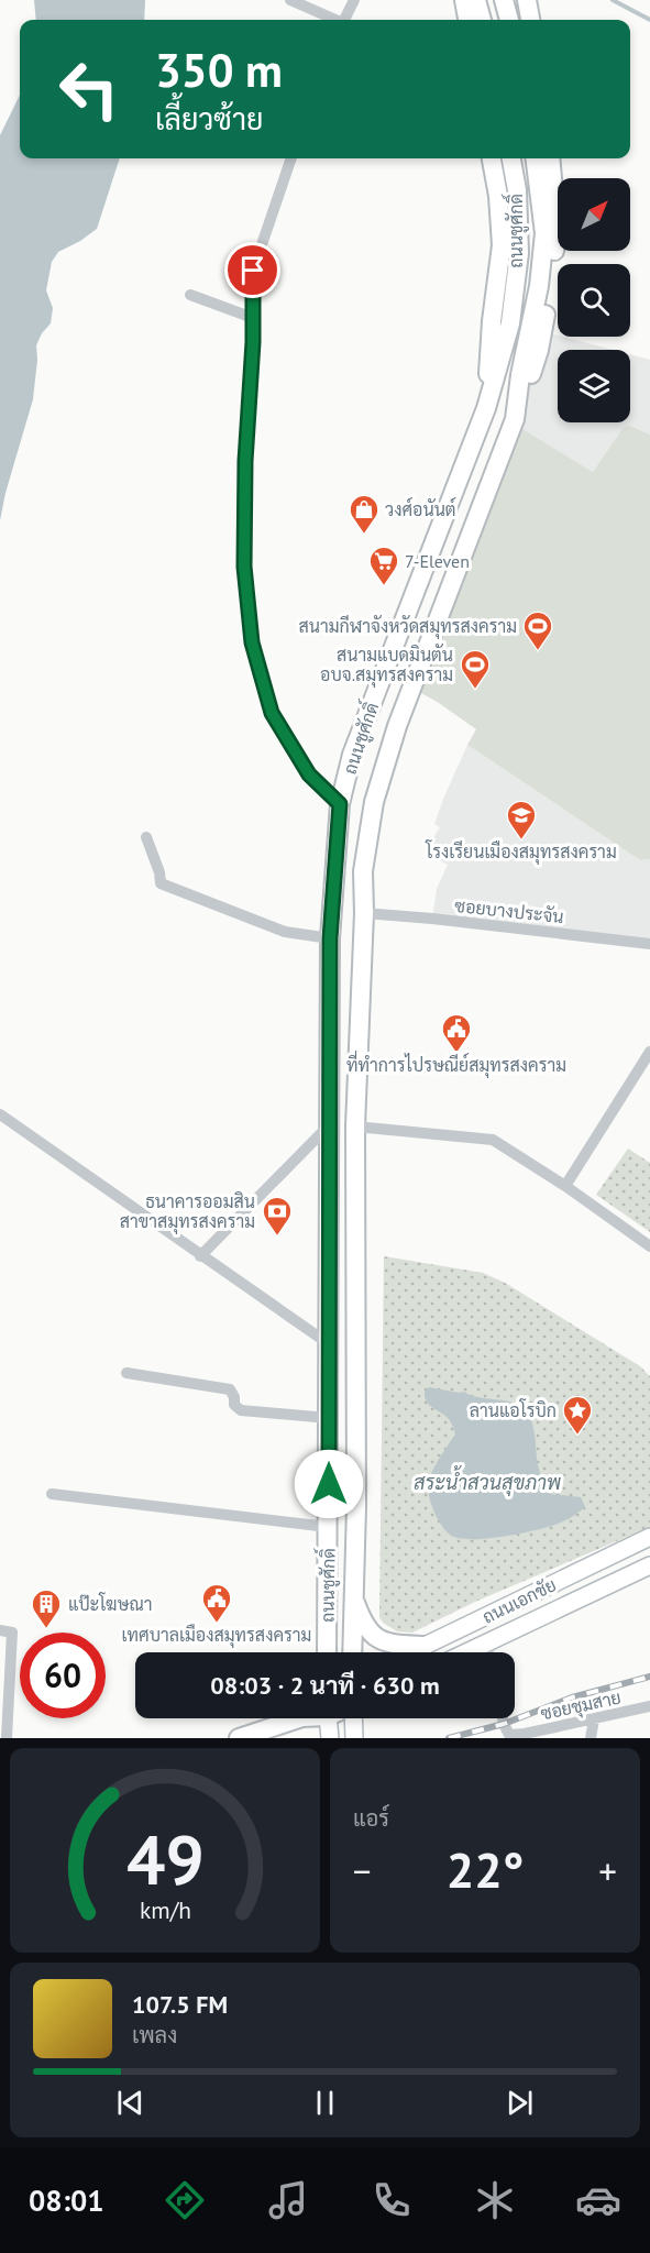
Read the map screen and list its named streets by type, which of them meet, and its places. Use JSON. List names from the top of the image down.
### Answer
{
  "streets": {
    "main road": ["ถนนชูศักดิ์", "ถนนเอกชัย"],
    "street": ["ซอยบางประจัน", "ซอยชุมสาย"]
  },
  "crossings": [
    ["ถนนชูศักดิ์", "ซอยบางประจัน"]
  ],
  "water": ["สระน้ำสวนสุขภาพ"],
  "places": {
    "shop": ["วงศ์อนันต์"],
    "supermarket": ["7-Eleven"],
    "sports": ["สนามกีฬาจังหวัดสมุทรสงคราม", "สนามแบดมินตัน อบจ.สมุทรสงคราม"],
    "school or university": ["โรงเรียนเมืองสมุทรสงคราม"],
    "public building": ["ที่ทำการไปรษณีย์สมุทรสงคราม", "เทศบาลเมืองสมุทรสงคราม"],
    "bank": ["ธนาคารออมสิน สาขาสมุทรสงคราม"],
    "place": ["ลานแอโรบิก"],
    "building": ["แป๊ะโฆษณา"]
  },
  "north": "top right",
  "page": {
    "turn": ["350 m", "เลี้ยวซ้าย"],
    "limit": "60",
    "trip": "08:03 · 2 นาที · 630 m",
    "tile": "แอร์",
    "heat": ["−", "22°", "+"],
    "song": ["107.5 FM", "เพลง"],
    "tabs": "08:01",
    "gauge": ["49", "km/h"]
  }
}
